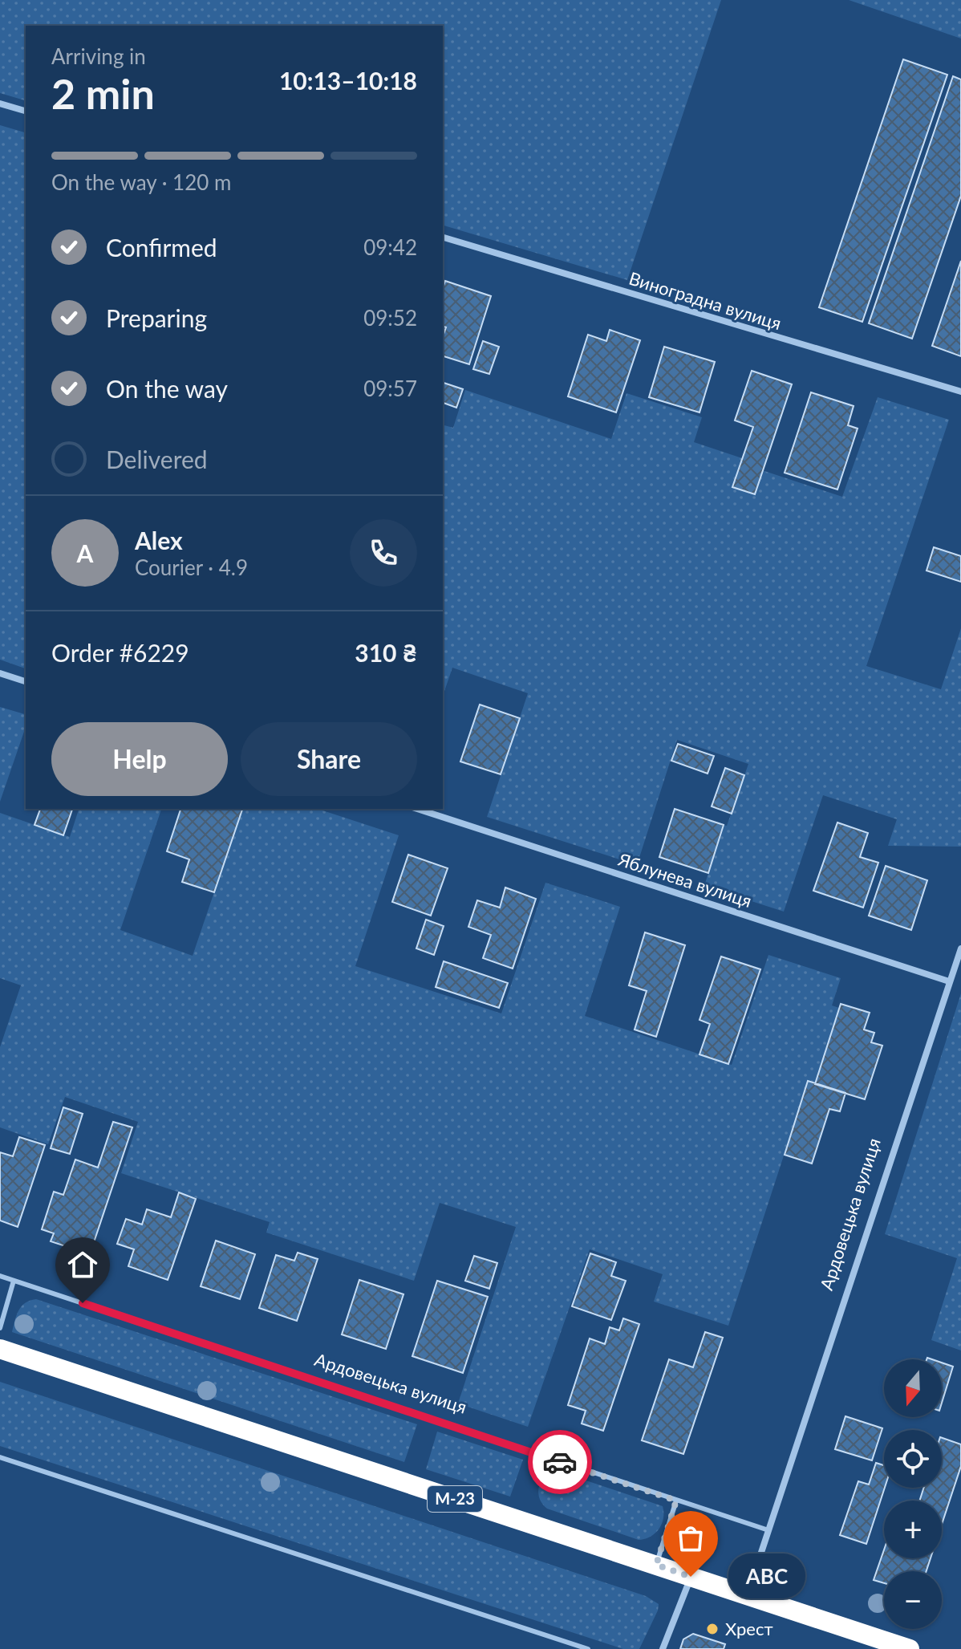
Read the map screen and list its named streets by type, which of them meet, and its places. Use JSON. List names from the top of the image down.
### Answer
{
  "streets": {
    "highway": ["М-23"],
    "street": ["Виноградна вулиця", "Яблунева вулиця", "Ардовецька вулиця"]
  },
  "crossings": [
    ["Яблунева вулиця", "Ардовецька вулиця"],
    ["Ардовецька вулиця", "М-23"]
  ],
  "places": ["ABC", "Хрест"],
  "north": "bottom",
  "page": {
    "heading": ["2 min", "Arriving in", "10:13–10:18"],
    "panel": [
      "Alex",
      "Courier · 4.9",
      "Order #6229",
      "310 ₴"
    ],
    "bar": "On the way · 120 m",
    "list": [
      ["Confirmed", "09:42"],
      ["Preparing", "09:52"],
      ["On the way", "09:57"],
      "Delivered"
    ],
    "round": "A",
    "buttons": ["Help", "Share"],
    "map_buttons": ["+", "−"],
    "bubble": "ABC"
  }
}
